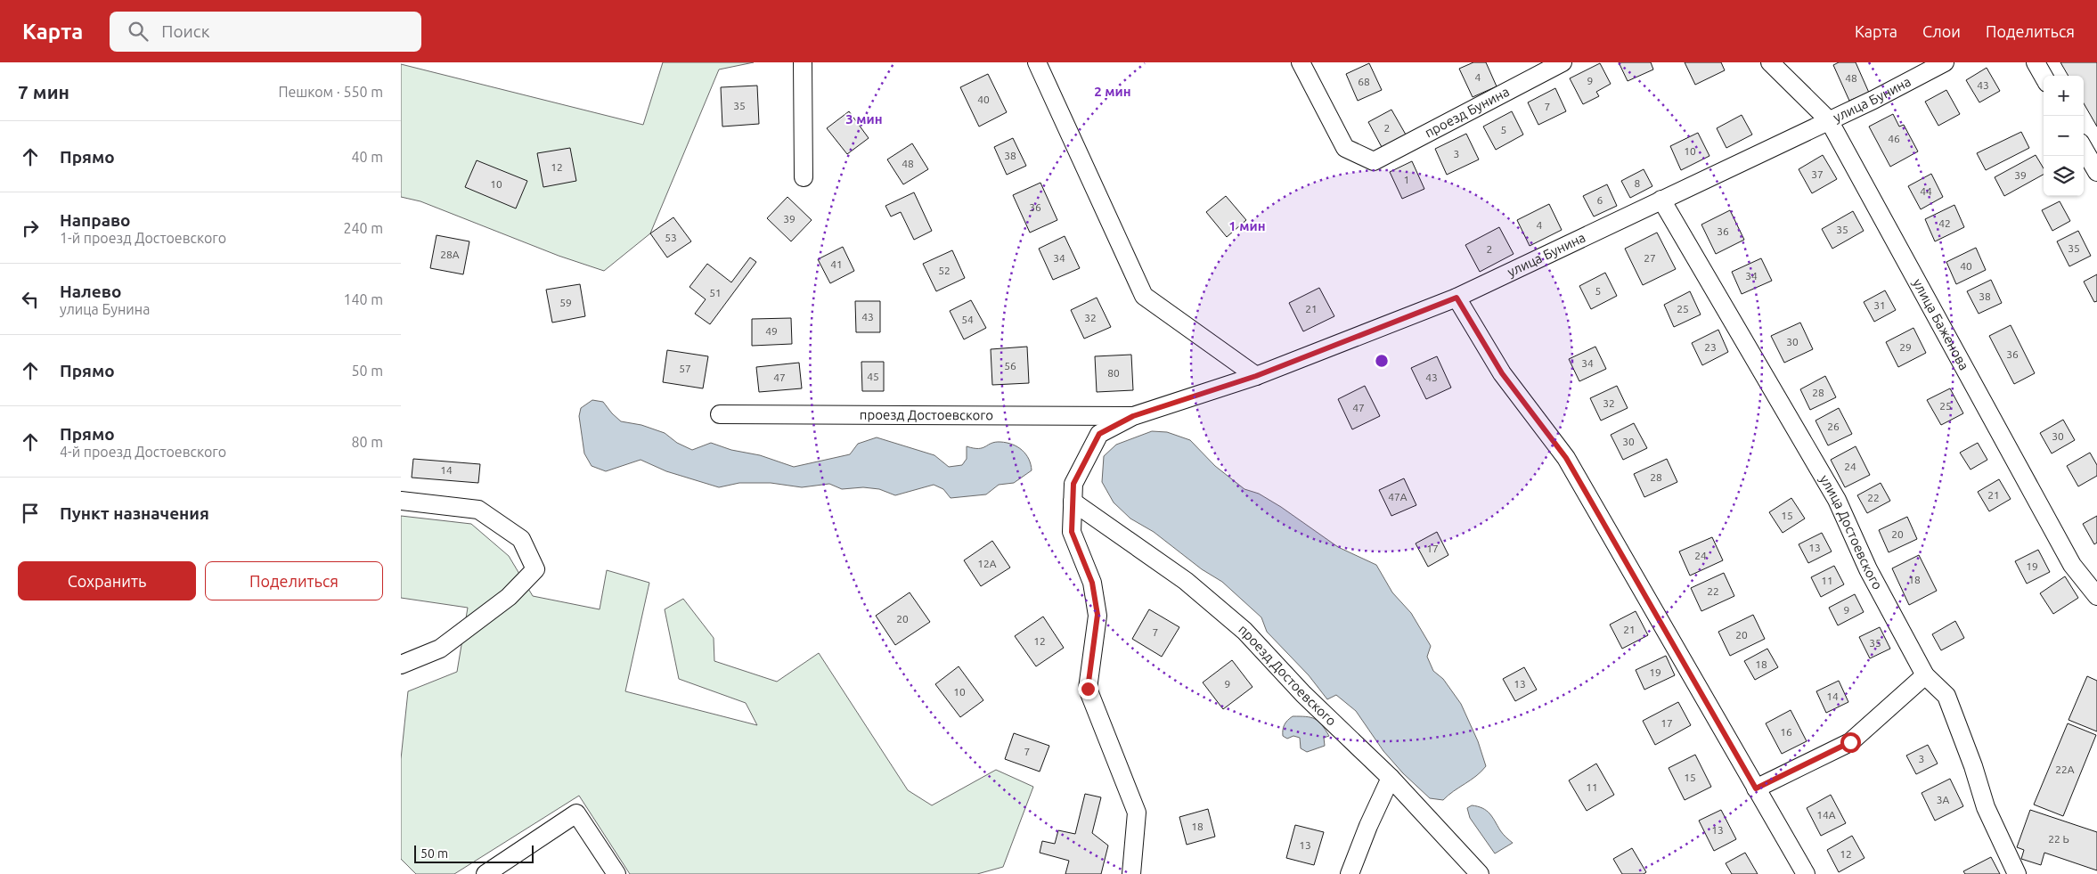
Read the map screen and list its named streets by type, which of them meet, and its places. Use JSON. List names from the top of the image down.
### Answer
{
  "streets": {
    "street": [
      "улица Бунина",
      "проезд Бунина",
      "улица Баженова",
      "проезд Достоевского",
      "улица Достоевского"
    ]
  },
  "crossings": [
    ["улица Бунина", "улица Баженова"],
    ["улица Бунина", "проезд Достоевского"],
    ["улица Бунина", "улица Достоевского"]
  ],
  "house_numbers": [
    "4",
    "48",
    "9",
    "68",
    "43",
    "40",
    "35",
    "7",
    "2",
    "5",
    "46",
    "10",
    "3",
    "38",
    "48",
    "12",
    "37",
    "39",
    "1",
    "8",
    "10",
    "44",
    "6",
    "36",
    "39",
    "42",
    "4",
    "35",
    "36",
    "53",
    "35",
    "2",
    "28А",
    "34",
    "27",
    "41",
    "40",
    "52",
    "34",
    "5",
    "51",
    "38",
    "59",
    "31",
    "21",
    "25",
    "43",
    "32",
    "54",
    "49",
    "30",
    "23",
    "29",
    "36",
    "34",
    "56",
    "57",
    "80",
    "45",
    "47",
    "43",
    "28",
    "32",
    "25",
    "47",
    "26",
    "30",
    "30",
    "24",
    "14",
    "28",
    "21",
    "47А",
    "22",
    "15",
    "20",
    "13",
    "17",
    "24",
    "12А",
    "19",
    "18",
    "11",
    "22",
    "9",
    "20",
    "21",
    "7",
    "20",
    "12",
    "35",
    "18",
    "19",
    "9",
    "13",
    "10",
    "14",
    "17",
    "16",
    "7",
    "3",
    "22А",
    "15",
    "11",
    "3А",
    "14А",
    "18",
    "13",
    "22 Ь",
    "13",
    "12"
  ],
  "scale_bar": "50 m",
  "page": {
    "header": "Карта",
    "search": "Поиск",
    "nav": ["Карта", "Слои", "Поделиться"],
    "heading": ["7 мин", "Пешком · 550 m"],
    "map_buttons": ["+", "−"],
    "list": [
      ["Прямо", "40 m"],
      ["Направо", "1-й проезд Достоевского", "240 m"],
      ["Налево", "улица Бунина", "140 m"],
      ["Прямо", "50 m"],
      ["Прямо", "4-й проезд Достоевского", "80 m"],
      "Пункт назначения"
    ],
    "buttons": ["Сохранить", "Поделиться"],
    "scale": "50 m"
  },
  "rings": ["2 мин", "3 мин", "1 мин"]
}
